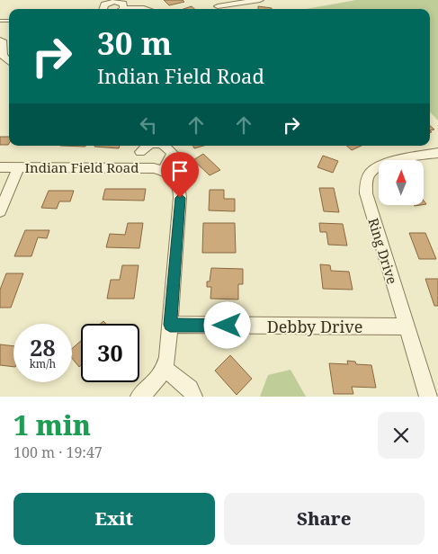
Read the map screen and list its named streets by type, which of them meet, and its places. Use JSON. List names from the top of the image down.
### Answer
{
  "streets": {
    "street": ["Indian Field Road", "Ring Drive", "Debby Drive"]
  },
  "crossings": [
    ["Ring Drive", "Debby Drive"]
  ],
  "north": "top",
  "page": {
    "turn": ["30 m", "Indian Field Road"],
    "speed": "28 km/h",
    "limit": "30",
    "heading": ["1 min", "100 m · 19:47"],
    "buttons": ["Exit", "Share"]
  }
}
